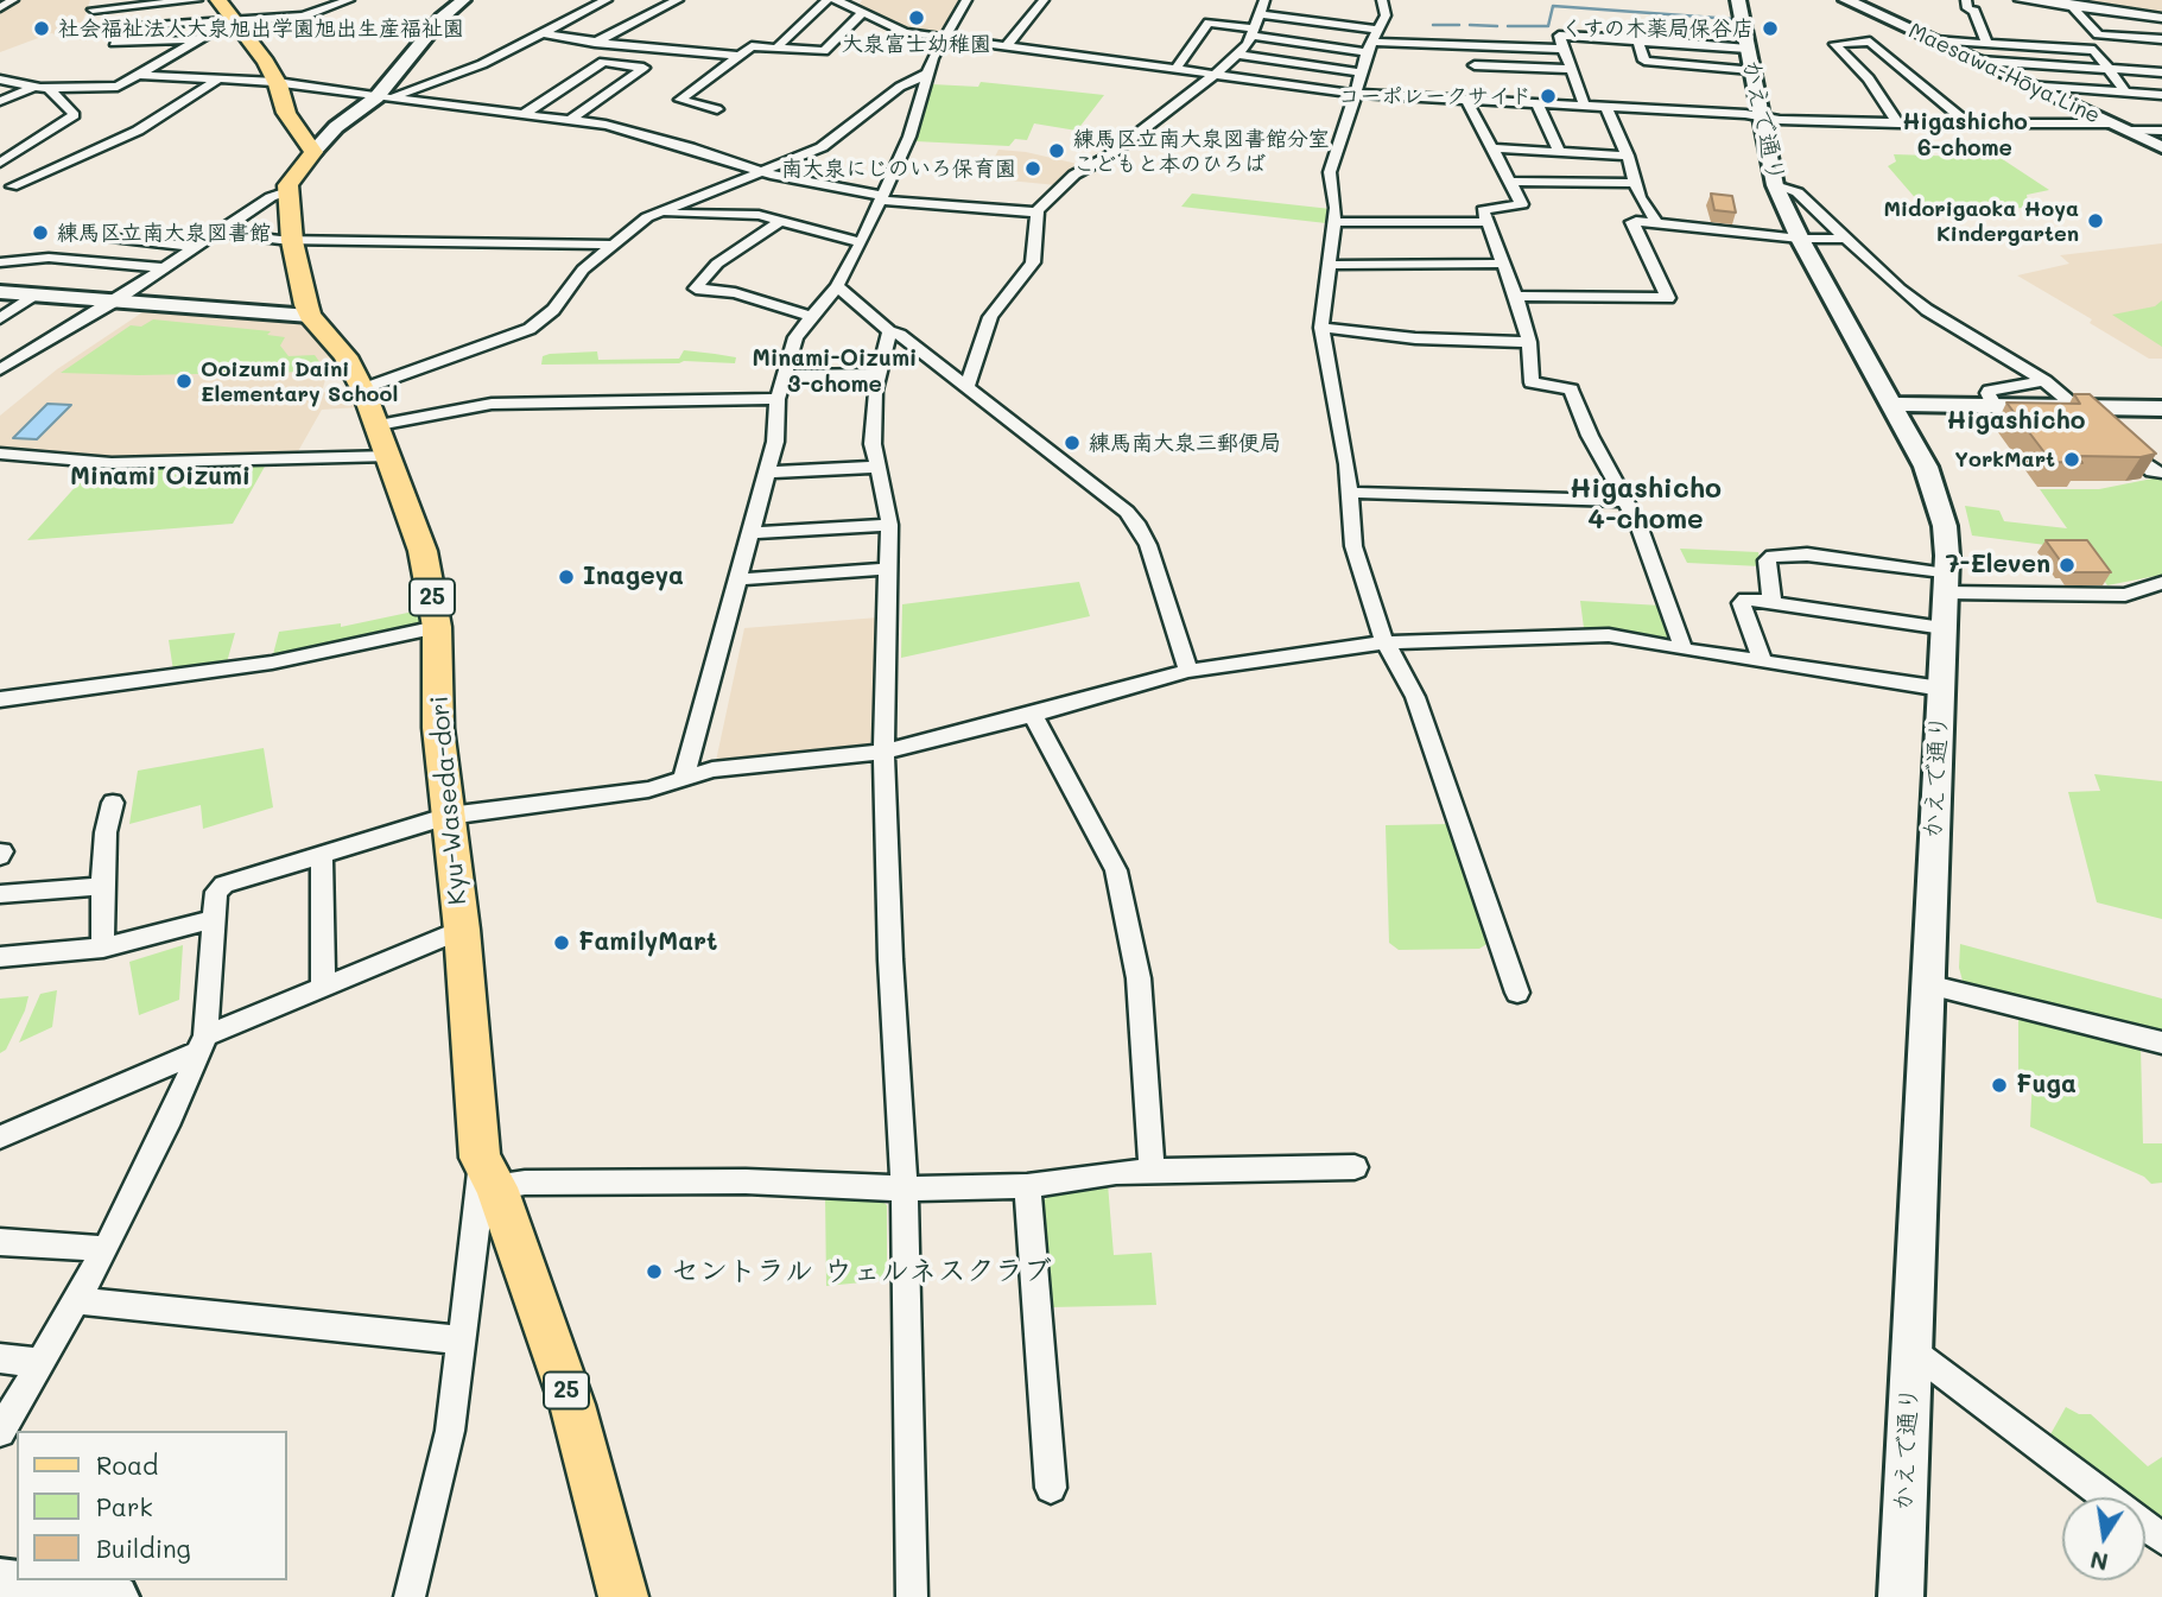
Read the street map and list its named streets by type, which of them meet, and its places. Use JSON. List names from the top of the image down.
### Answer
{
  "streets": {
    "main road": ["25", "Kyu-Waseda-dori"],
    "street": ["Maesawa-Hōya Line", "かえで通り"]
  },
  "districts": [
    "Higashicho 6-chome",
    "Minami-Oizumi 3-chome",
    "Higashicho",
    "Minami Oizumi",
    "Higashicho 4-chome"
  ],
  "places": [
    "大泉富士幼稚園",
    "社会福祉法人大泉旭出学園旭出生産福祉園",
    "くすの木薬局保谷店",
    "コーポレークサイド",
    "練馬区立南大泉図書館分室 こどもと本のひろば",
    "南大泉にじのいろ保育園",
    "Midorigaoka Hoya Kindergarten",
    "練馬区立南大泉図書館",
    "Ooizumi Daini Elementary School",
    "練馬南大泉三郵便局",
    "YorkMart",
    "7-Eleven",
    "Inageya",
    "FamilyMart",
    "Fuga",
    "セントラル ウェルネスクラブ"
  ],
  "legend": ["Road", "Park", "Building"],
  "north": "bottom"
}
